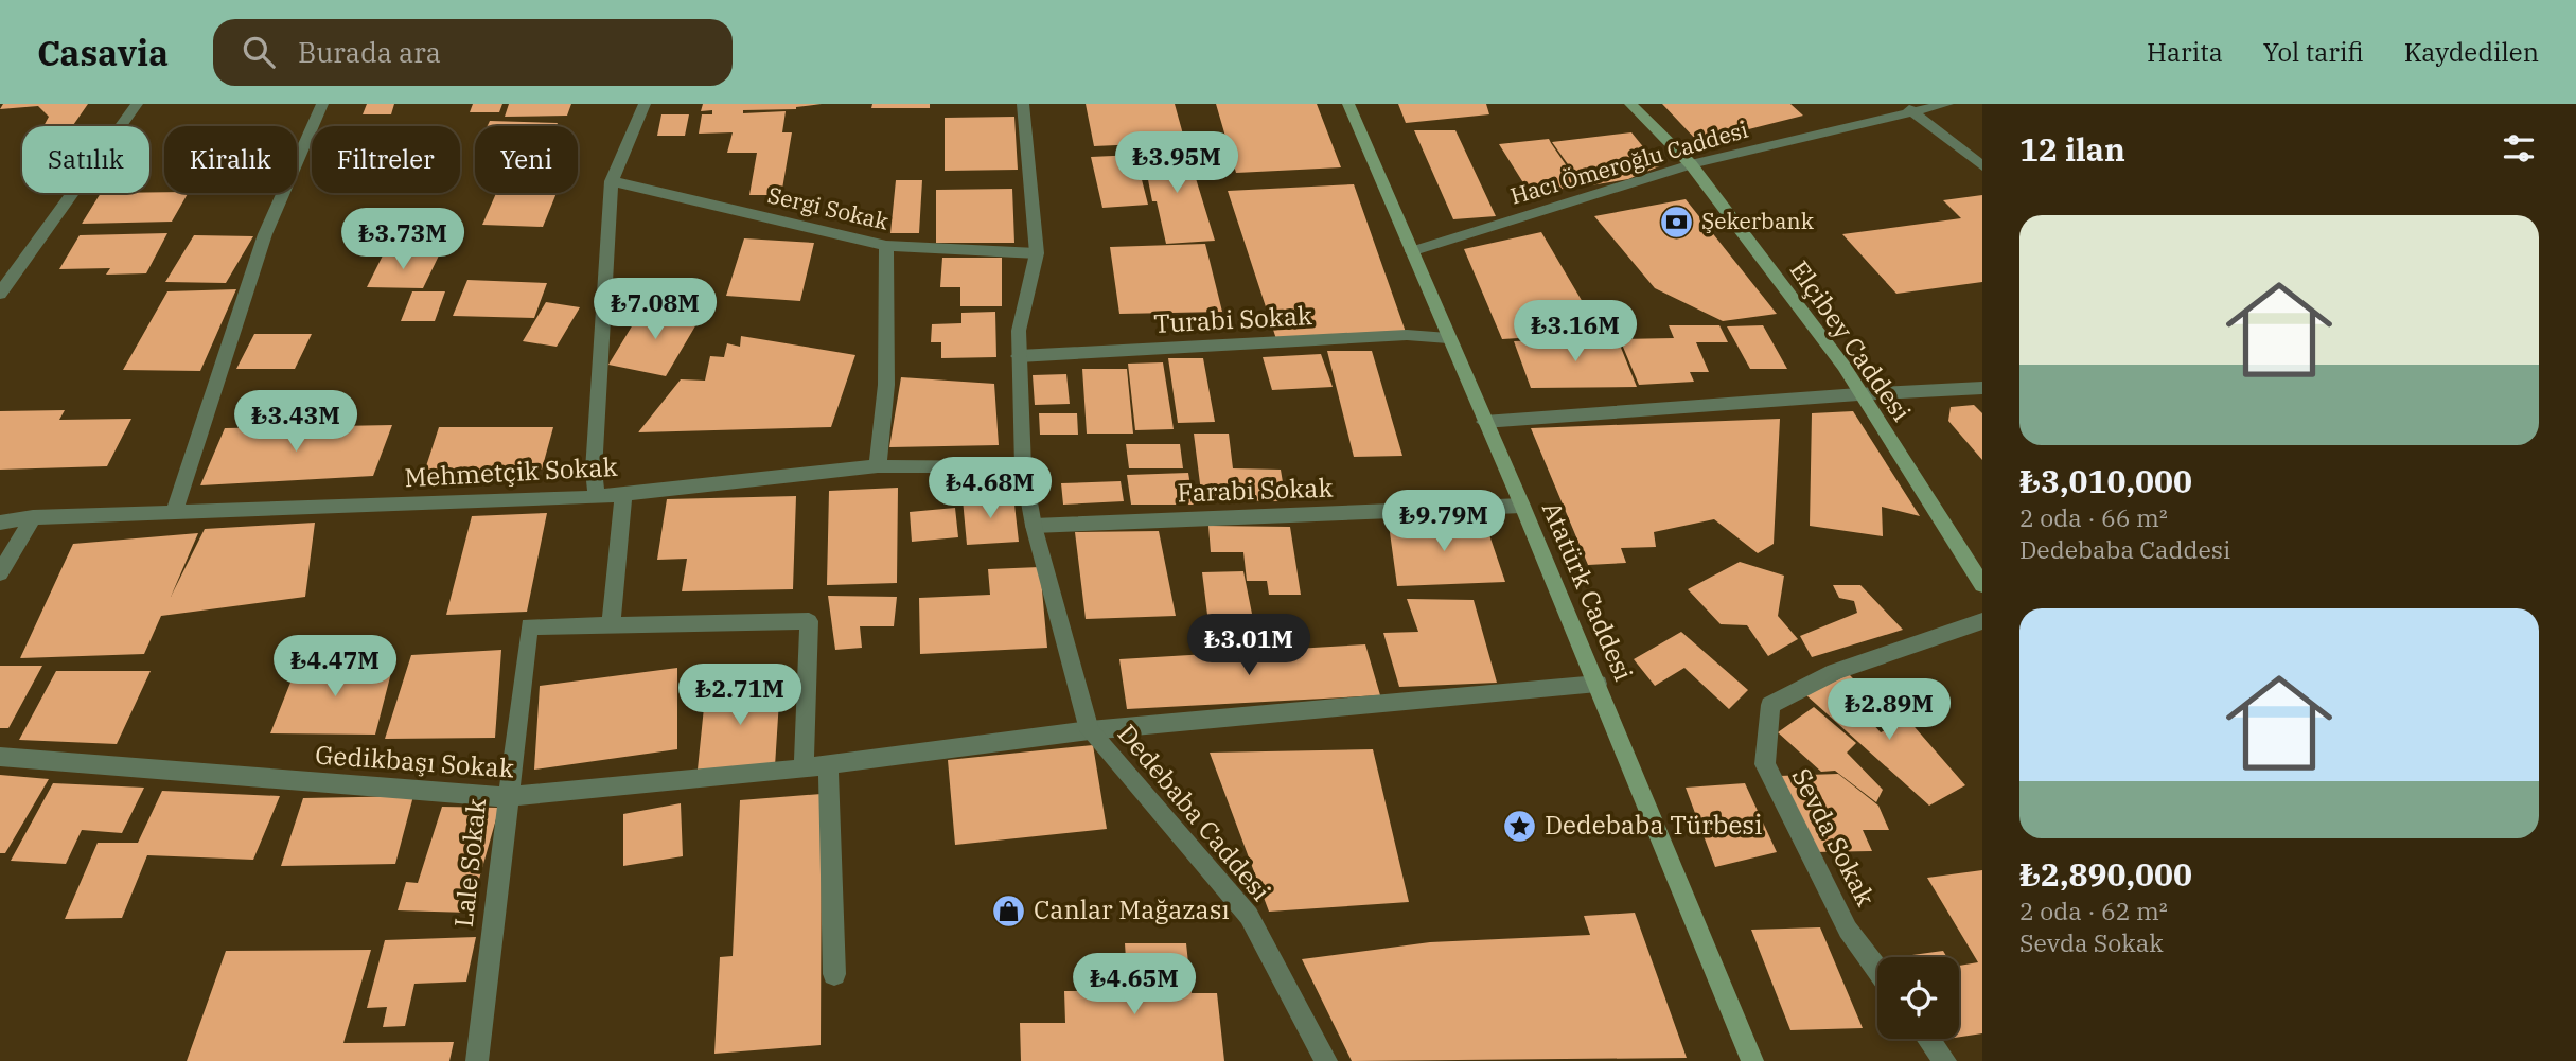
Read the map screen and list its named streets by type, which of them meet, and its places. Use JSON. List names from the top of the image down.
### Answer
{
  "streets": {
    "main road": ["Elçibey Caddesi", "Atatürk Caddesi"],
    "street": [
      "Hacı Ömeroğlu Caddesi",
      "Sergi Sokak",
      "Turabi Sokak",
      "Mehmetçik Sokak",
      "Farabi Sokak",
      "Gedikbaşı Sokak",
      "Dedebaba Caddesi",
      "Sevda Sokak",
      "Lale Sokak"
    ]
  },
  "crossings": [
    ["Hacı Ömeroğlu Caddesi", "Elçibey Caddesi"],
    ["Hacı Ömeroğlu Caddesi", "Atatürk Caddesi"],
    ["Sergi Sokak", "Dedebaba Caddesi"],
    ["Turabi Sokak", "Atatürk Caddesi"],
    ["Turabi Sokak", "Dedebaba Caddesi"],
    ["Mehmetçik Sokak", "Dedebaba Caddesi"],
    ["Farabi Sokak", "Atatürk Caddesi"],
    ["Farabi Sokak", "Dedebaba Caddesi"],
    ["Atatürk Caddesi", "Gedikbaşı Sokak"],
    ["Gedikbaşı Sokak", "Dedebaba Caddesi"],
    ["Gedikbaşı Sokak", "Lale Sokak"]
  ],
  "places": {
    "bank": ["Şekerbank"],
    "place": ["Dedebaba Türbesi"],
    "shop": ["Canlar Mağazası"]
  },
  "page": {
    "header": "Casavia",
    "search": "Burada ara",
    "nav": ["Harita", "Yol tarifi", "Kaydedilen"],
    "heading": "12 ilan",
    "chip": [
      "Satılık",
      "Kiralık",
      "Filtreler",
      "Yeni"
    ],
    "price": [
      "₺3.95M",
      "₺3.73M",
      "₺7.08M",
      "₺3.16M",
      "₺3.43M",
      "₺4.68M",
      "₺9.79M",
      "₺3.01M",
      "₺4.47M",
      "₺2.71M",
      "₺2.89M",
      "₺4.65M"
    ],
    "list": [
      {
        "name": "₺3,010,000",
        "note": "2 oda · 66 m² · Dedebaba Caddesi"
      },
      {
        "name": "₺2,890,000",
        "note": "2 oda · 62 m² · Sevda Sokak"
      }
    ]
  }
}
